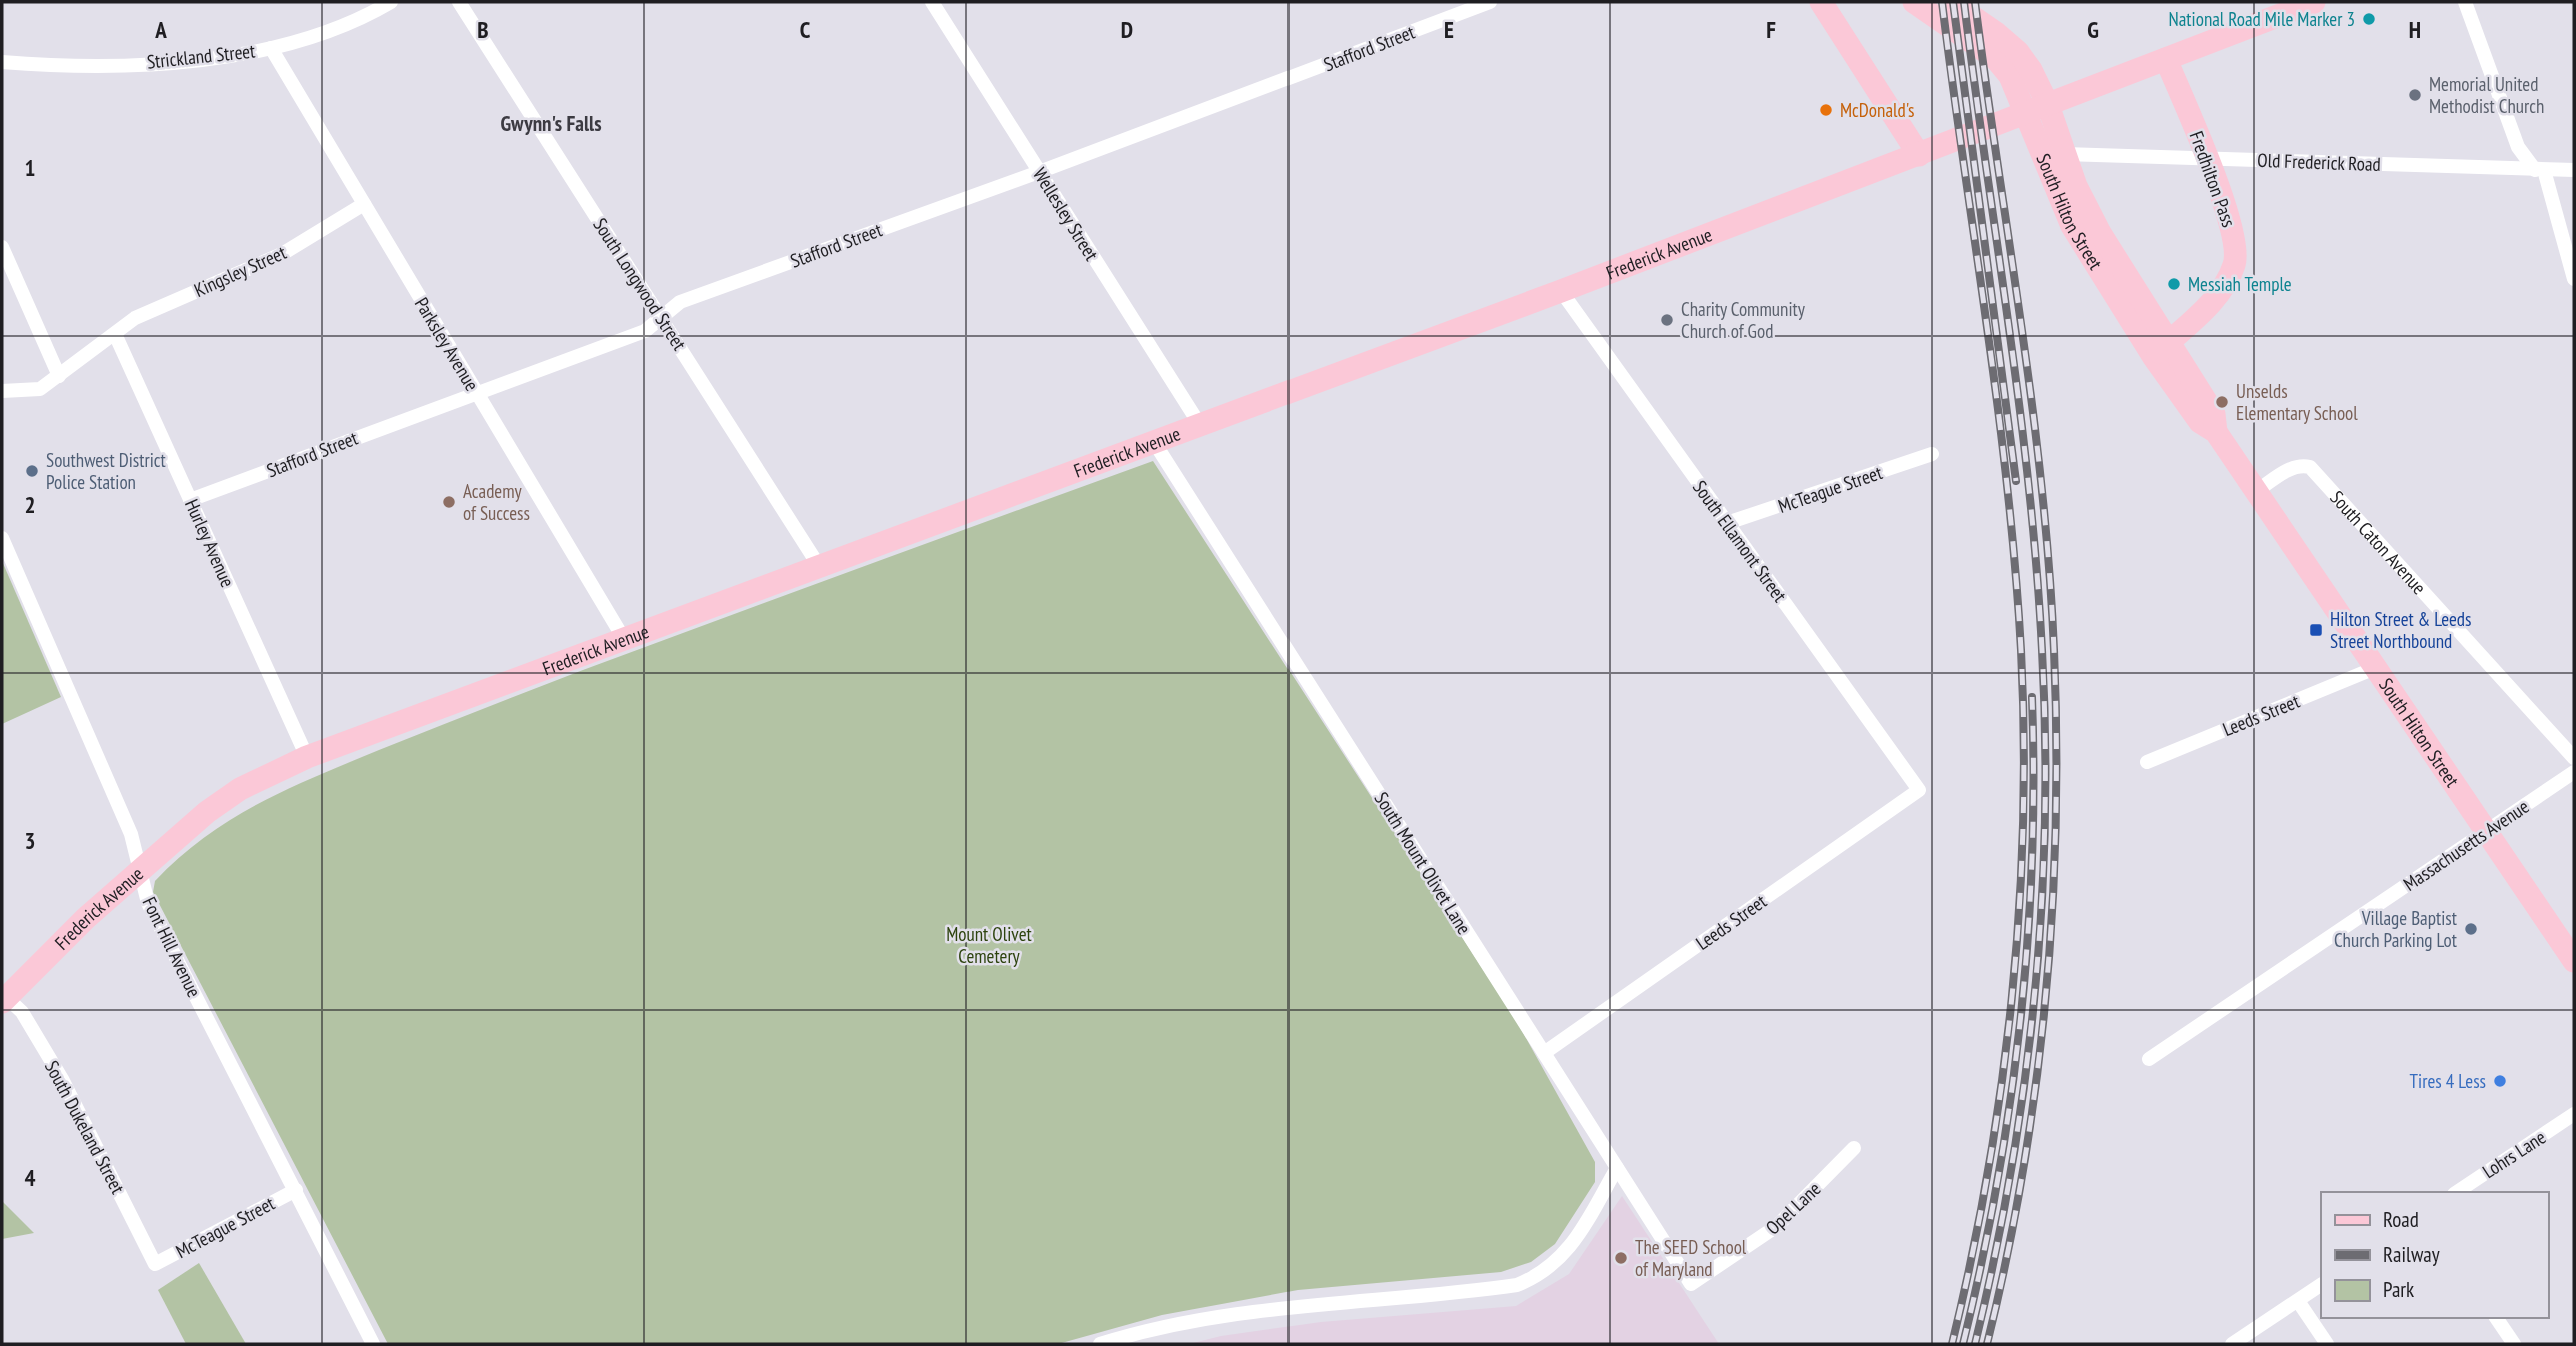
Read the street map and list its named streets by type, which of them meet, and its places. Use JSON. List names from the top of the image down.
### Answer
{
  "streets": {
    "main road": ["Fredhilton Pass", "South Hilton Street", "Frederick Avenue"],
    "street": [
      "Stafford Street",
      "Strickland Street",
      "Old Frederick Road",
      "Wellesley Street",
      "Kingsley Street",
      "South Longwood Street",
      "Parksley Avenue",
      "McTeague Street",
      "South Ellamont Street",
      "South Caton Avenue",
      "Hurley Avenue",
      "Leeds Street",
      "Massachusetts Avenue",
      "South Mount Olivet Lane",
      "Font Hill Avenue",
      "South Dukeland Street",
      "Lohrs Lane",
      "Opel Lane"
    ]
  },
  "crossings": [
    ["Stafford Street", "Wellesley Street"],
    ["Stafford Street", "South Longwood Street"],
    ["Stafford Street", "Parksley Avenue"],
    ["Stafford Street", "Hurley Avenue"],
    ["Strickland Street", "Parksley Avenue"],
    ["Old Frederick Road", "Fredhilton Pass"],
    ["Old Frederick Road", "South Hilton Street"],
    ["Fredhilton Pass", "South Hilton Street"],
    ["Fredhilton Pass", "Frederick Avenue"],
    ["South Hilton Street", "Frederick Avenue"],
    ["South Hilton Street", "South Caton Avenue"],
    ["South Hilton Street", "Leeds Street"],
    ["South Hilton Street", "Massachusetts Avenue"],
    ["Wellesley Street", "Frederick Avenue"],
    ["Frederick Avenue", "South Longwood Street"],
    ["Frederick Avenue", "Parksley Avenue"],
    ["Frederick Avenue", "South Ellamont Street"],
    ["Frederick Avenue", "Hurley Avenue"],
    ["Frederick Avenue", "South Mount Olivet Lane"],
    ["Frederick Avenue", "Font Hill Avenue"],
    ["Frederick Avenue", "South Dukeland Street"],
    ["Kingsley Street", "Parksley Avenue"],
    ["Kingsley Street", "Hurley Avenue"],
    ["McTeague Street", "South Ellamont Street"],
    ["McTeague Street", "Font Hill Avenue"],
    ["McTeague Street", "South Dukeland Street"],
    ["South Ellamont Street", "Leeds Street"],
    ["Leeds Street", "South Mount Olivet Lane"],
    ["South Mount Olivet Lane", "Opel Lane"]
  ],
  "districts": ["Gwynn's Falls"],
  "parks": ["Mount Olivet Cemetery"],
  "places": {
    "other": [
      "National Road Mile Marker 3",
      "Memorial United Methodist Church",
      "McDonald's",
      "Messiah Temple",
      "Charity Community Church of God",
      "Unselds Elementary School",
      "Southwest District Police Station",
      "Academy of Success",
      "Village Baptist Church Parking Lot",
      "Tires 4 Less",
      "The SEED School of Maryland"
    ],
    "transit": ["Hilton Street & Leeds Street Northbound"]
  },
  "legend": ["Road", "Railway", "Park"],
  "grid": {
    "columns": [
      "A",
      "B",
      "C",
      "D",
      "E",
      "F",
      "G",
      "H"
    ],
    "rows": [
      "1",
      "2",
      "3",
      "4"
    ]
  }
}
